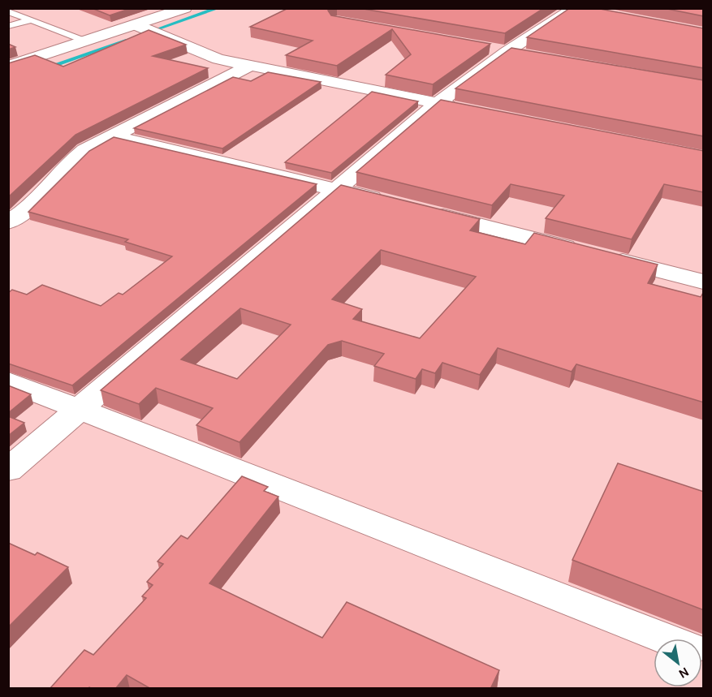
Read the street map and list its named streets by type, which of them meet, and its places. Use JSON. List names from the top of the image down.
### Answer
{
  "north": "bottom right"
}
